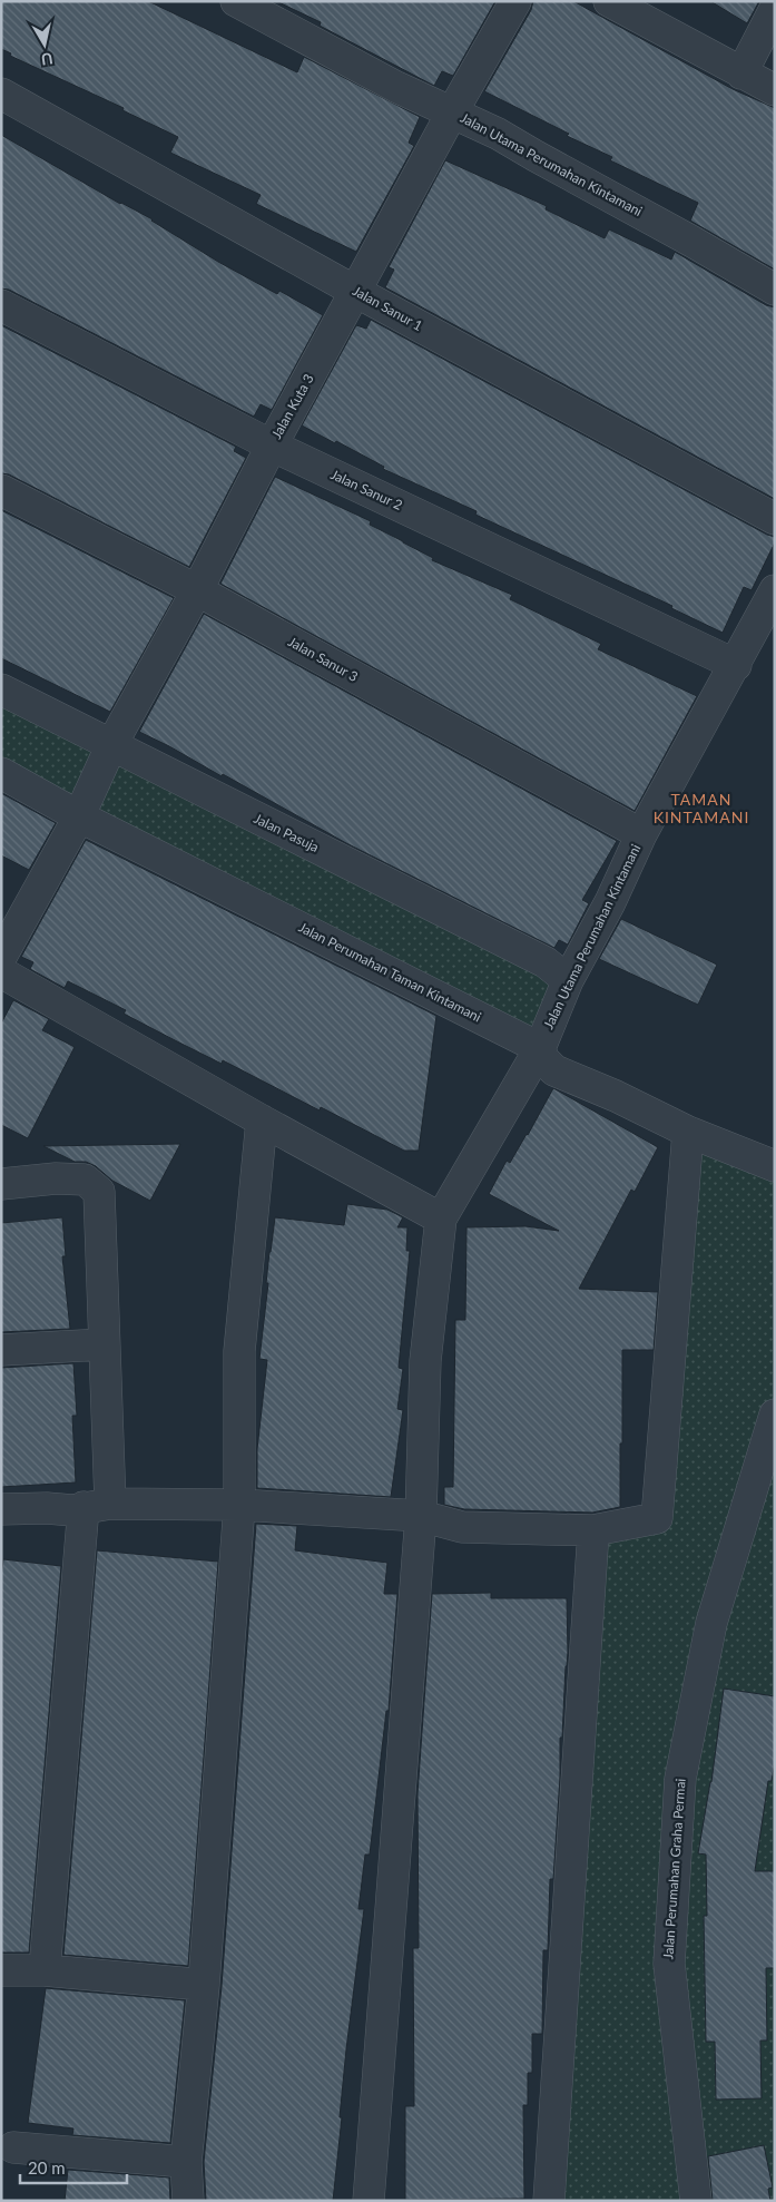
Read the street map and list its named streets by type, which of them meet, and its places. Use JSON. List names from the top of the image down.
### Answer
{
  "streets": {
    "street": [
      "Jalan Utama Perumahan Kintamani",
      "Jalan Sanur 1",
      "Jalan Kuta 3",
      "Jalan Sanur 2",
      "Jalan Sanur 3",
      "Jalan Pasuja",
      "Jalan Perumahan Taman Kintamani",
      "Jalan Perumahan Graha Permai"
    ]
  },
  "crossings": [
    ["Jalan Utama Perumahan Kintamani", "Jalan Kuta 3"],
    ["Jalan Utama Perumahan Kintamani", "Jalan Sanur 2"],
    ["Jalan Utama Perumahan Kintamani", "Jalan Sanur 3"],
    ["Jalan Utama Perumahan Kintamani", "Jalan Pasuja"],
    ["Jalan Utama Perumahan Kintamani", "Jalan Perumahan Taman Kintamani"],
    ["Jalan Sanur 1", "Jalan Kuta 3"],
    ["Jalan Kuta 3", "Jalan Sanur 2"],
    ["Jalan Kuta 3", "Jalan Sanur 3"],
    ["Jalan Kuta 3", "Jalan Pasuja"],
    ["Jalan Kuta 3", "Jalan Perumahan Taman Kintamani"]
  ],
  "districts": ["TAMAN KINTAMANI"],
  "scale_bar": "20 m",
  "north": "bottom"
}
